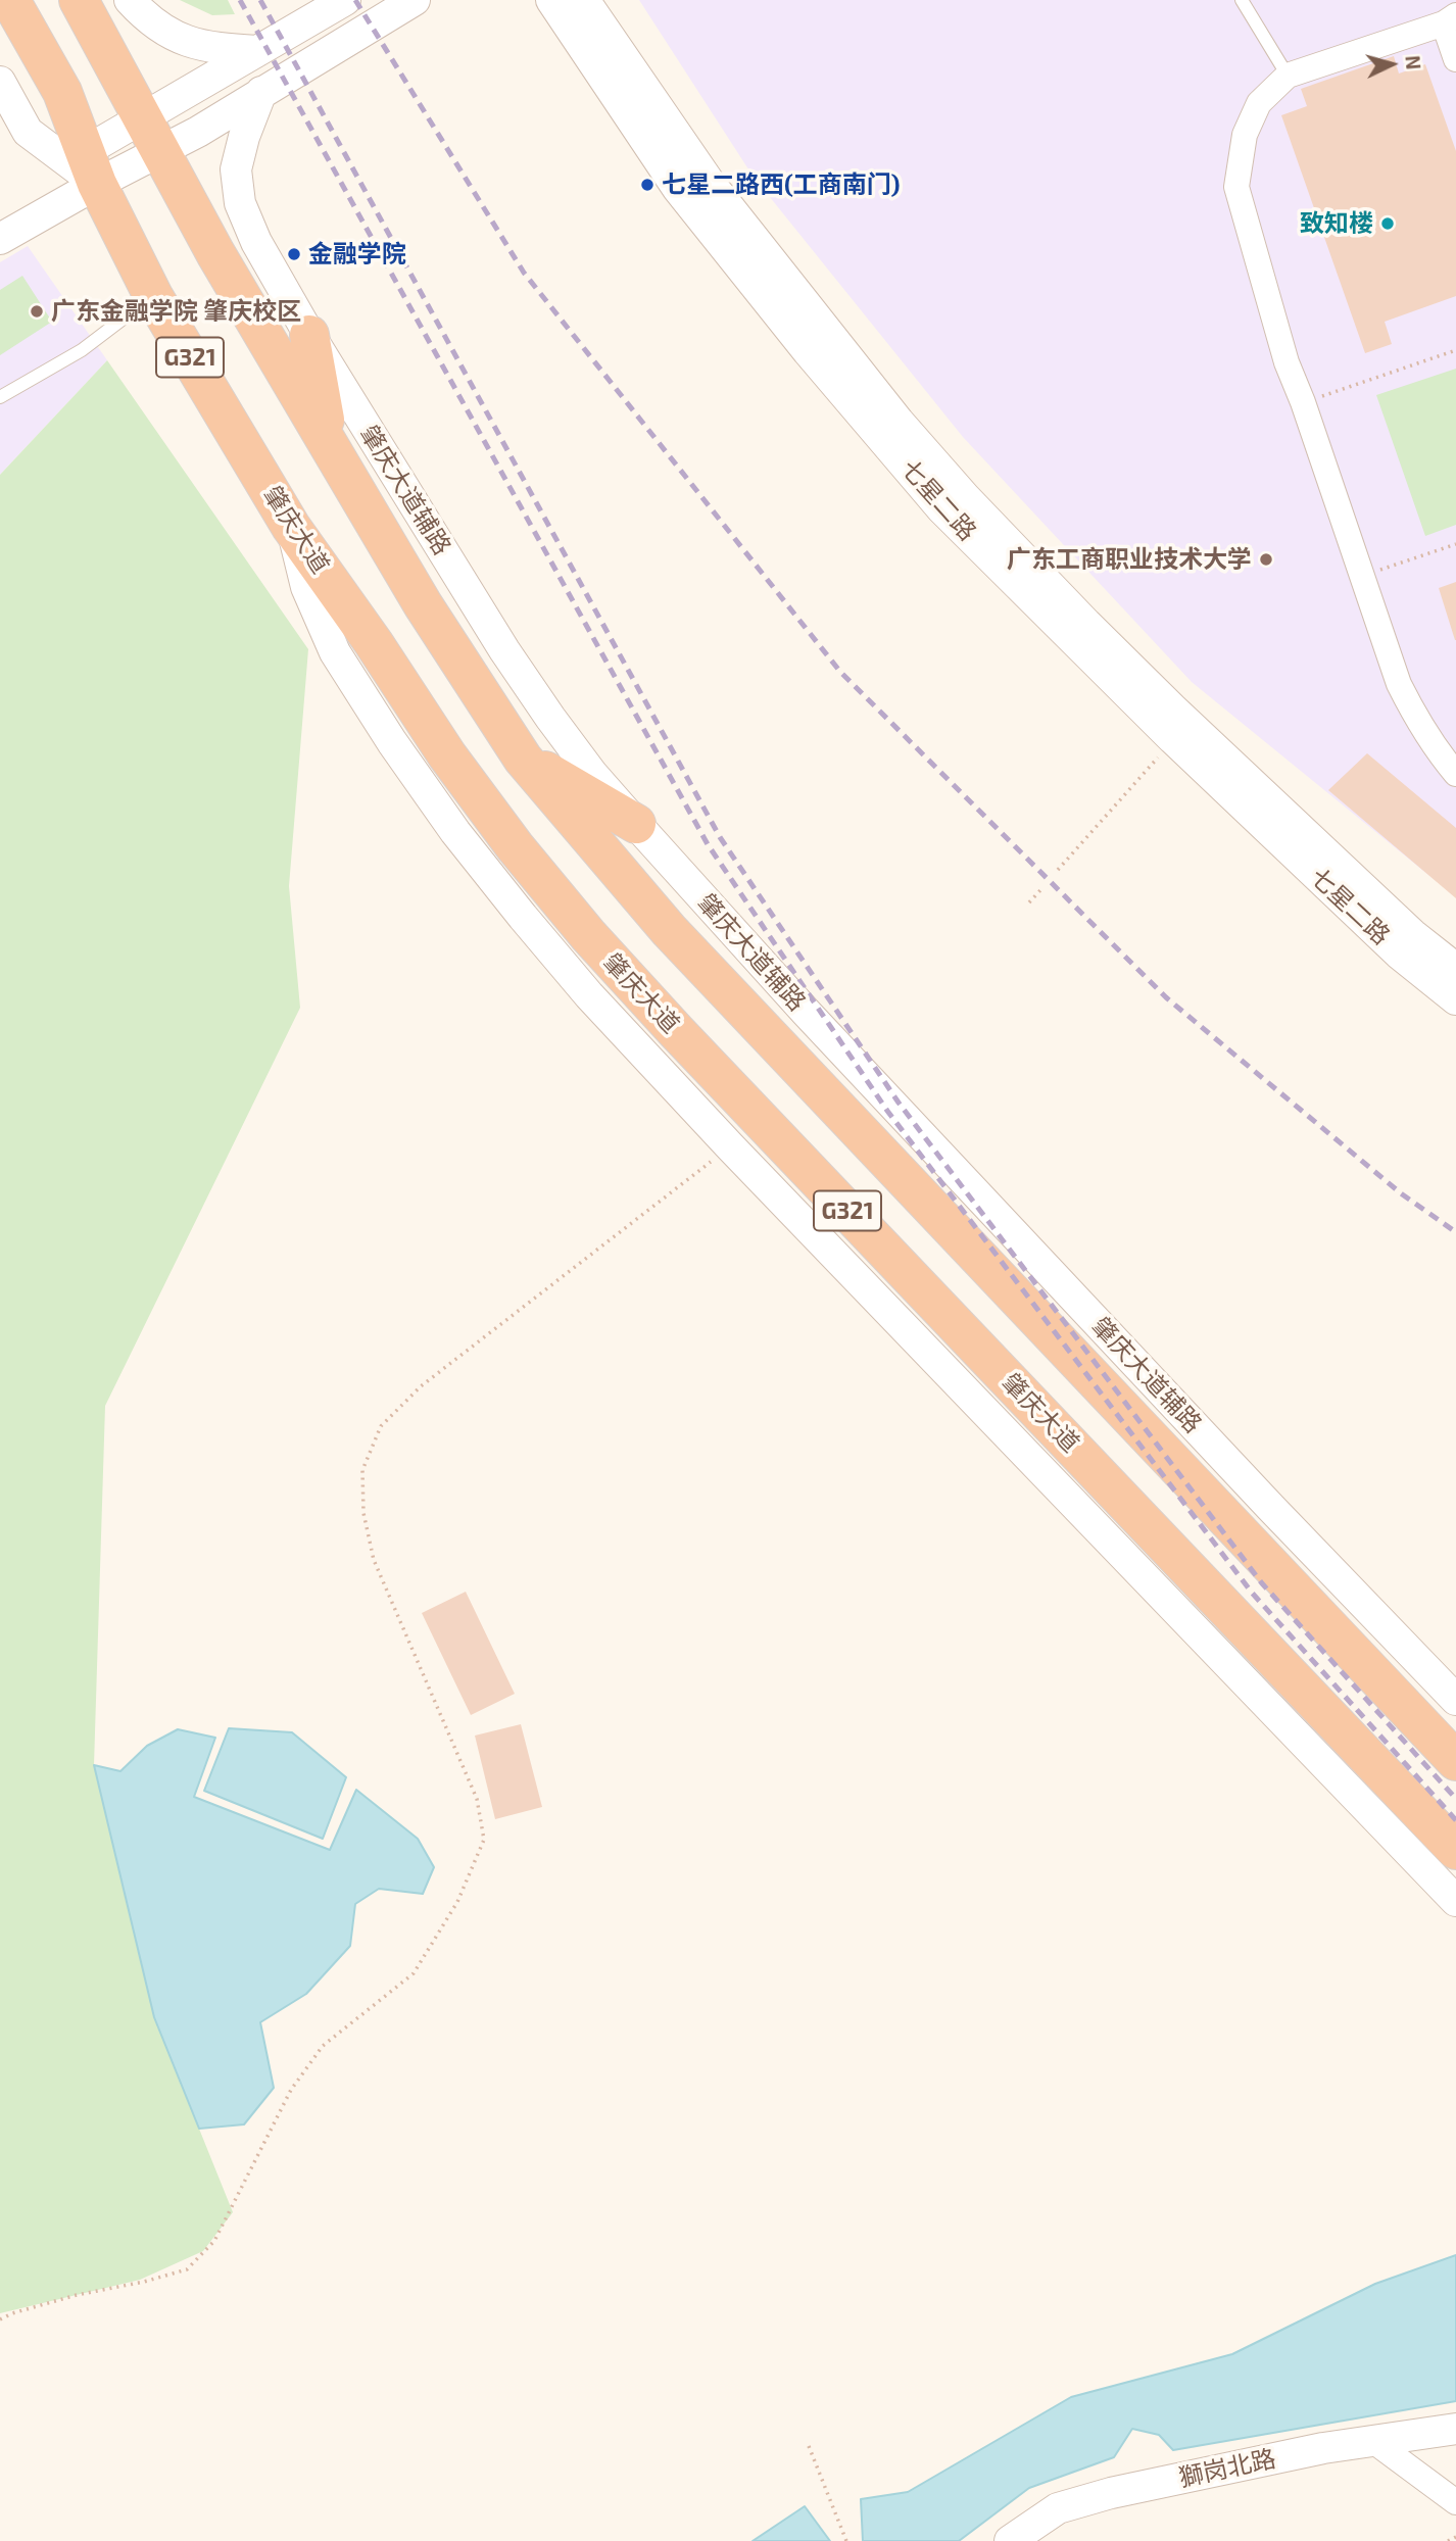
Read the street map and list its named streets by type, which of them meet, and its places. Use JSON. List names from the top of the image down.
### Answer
{
  "streets": {
    "highway": ["G321", "肇庆大道"],
    "street": ["肇庆大道辅路", "七星二路", "獅岗北路"]
  },
  "places": [
    "七星二路西(工商南门)",
    "致知楼",
    "金融学院",
    "广东金融学院 肇庆校区",
    "广东工商职业技术大学"
  ],
  "north": "right"
}
